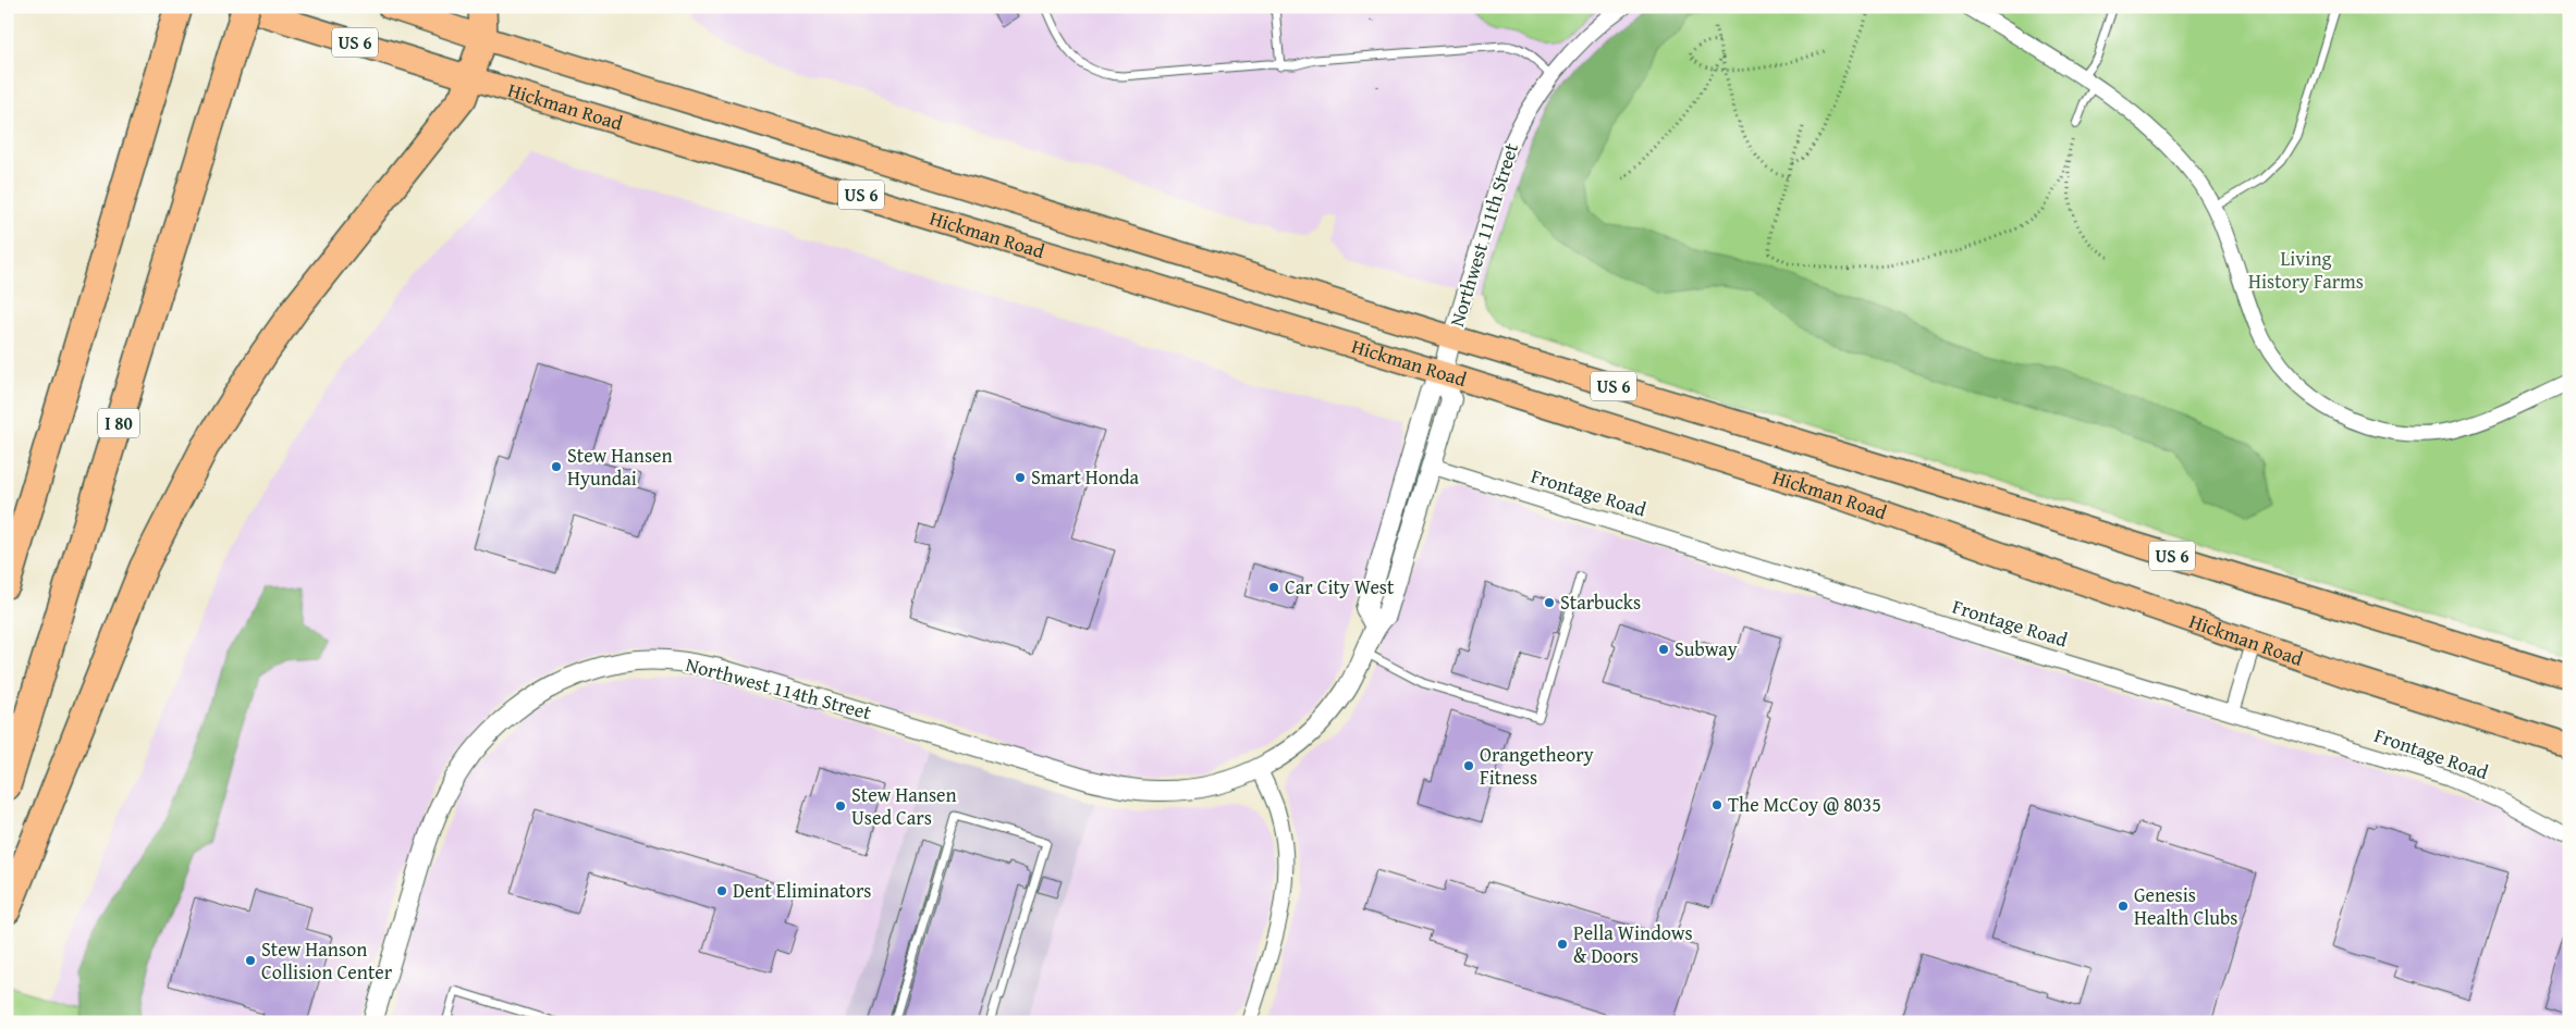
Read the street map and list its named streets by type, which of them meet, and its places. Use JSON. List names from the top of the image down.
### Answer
{
  "streets": {
    "highway": ["US 6", "Hickman Road", "I 80"],
    "street": ["Northwest 111th Street", "Frontage Road", "Northwest 114th Street"]
  },
  "crossings": [
    ["Hickman Road", "Northwest 111th Street"]
  ],
  "parks": ["Living History Farms"],
  "places": [
    "Stew Hansen Hyundai",
    "Smart Honda",
    "Car City West",
    "Starbucks",
    "Subway",
    "Orangetheory Fitness",
    "The McCoy @ 8035",
    "Stew Hansen Used Cars",
    "Dent Eliminators",
    "Genesis Health Clubs",
    "Pella Windows & Doors",
    "Stew Hanson Collision Center"
  ]
}
